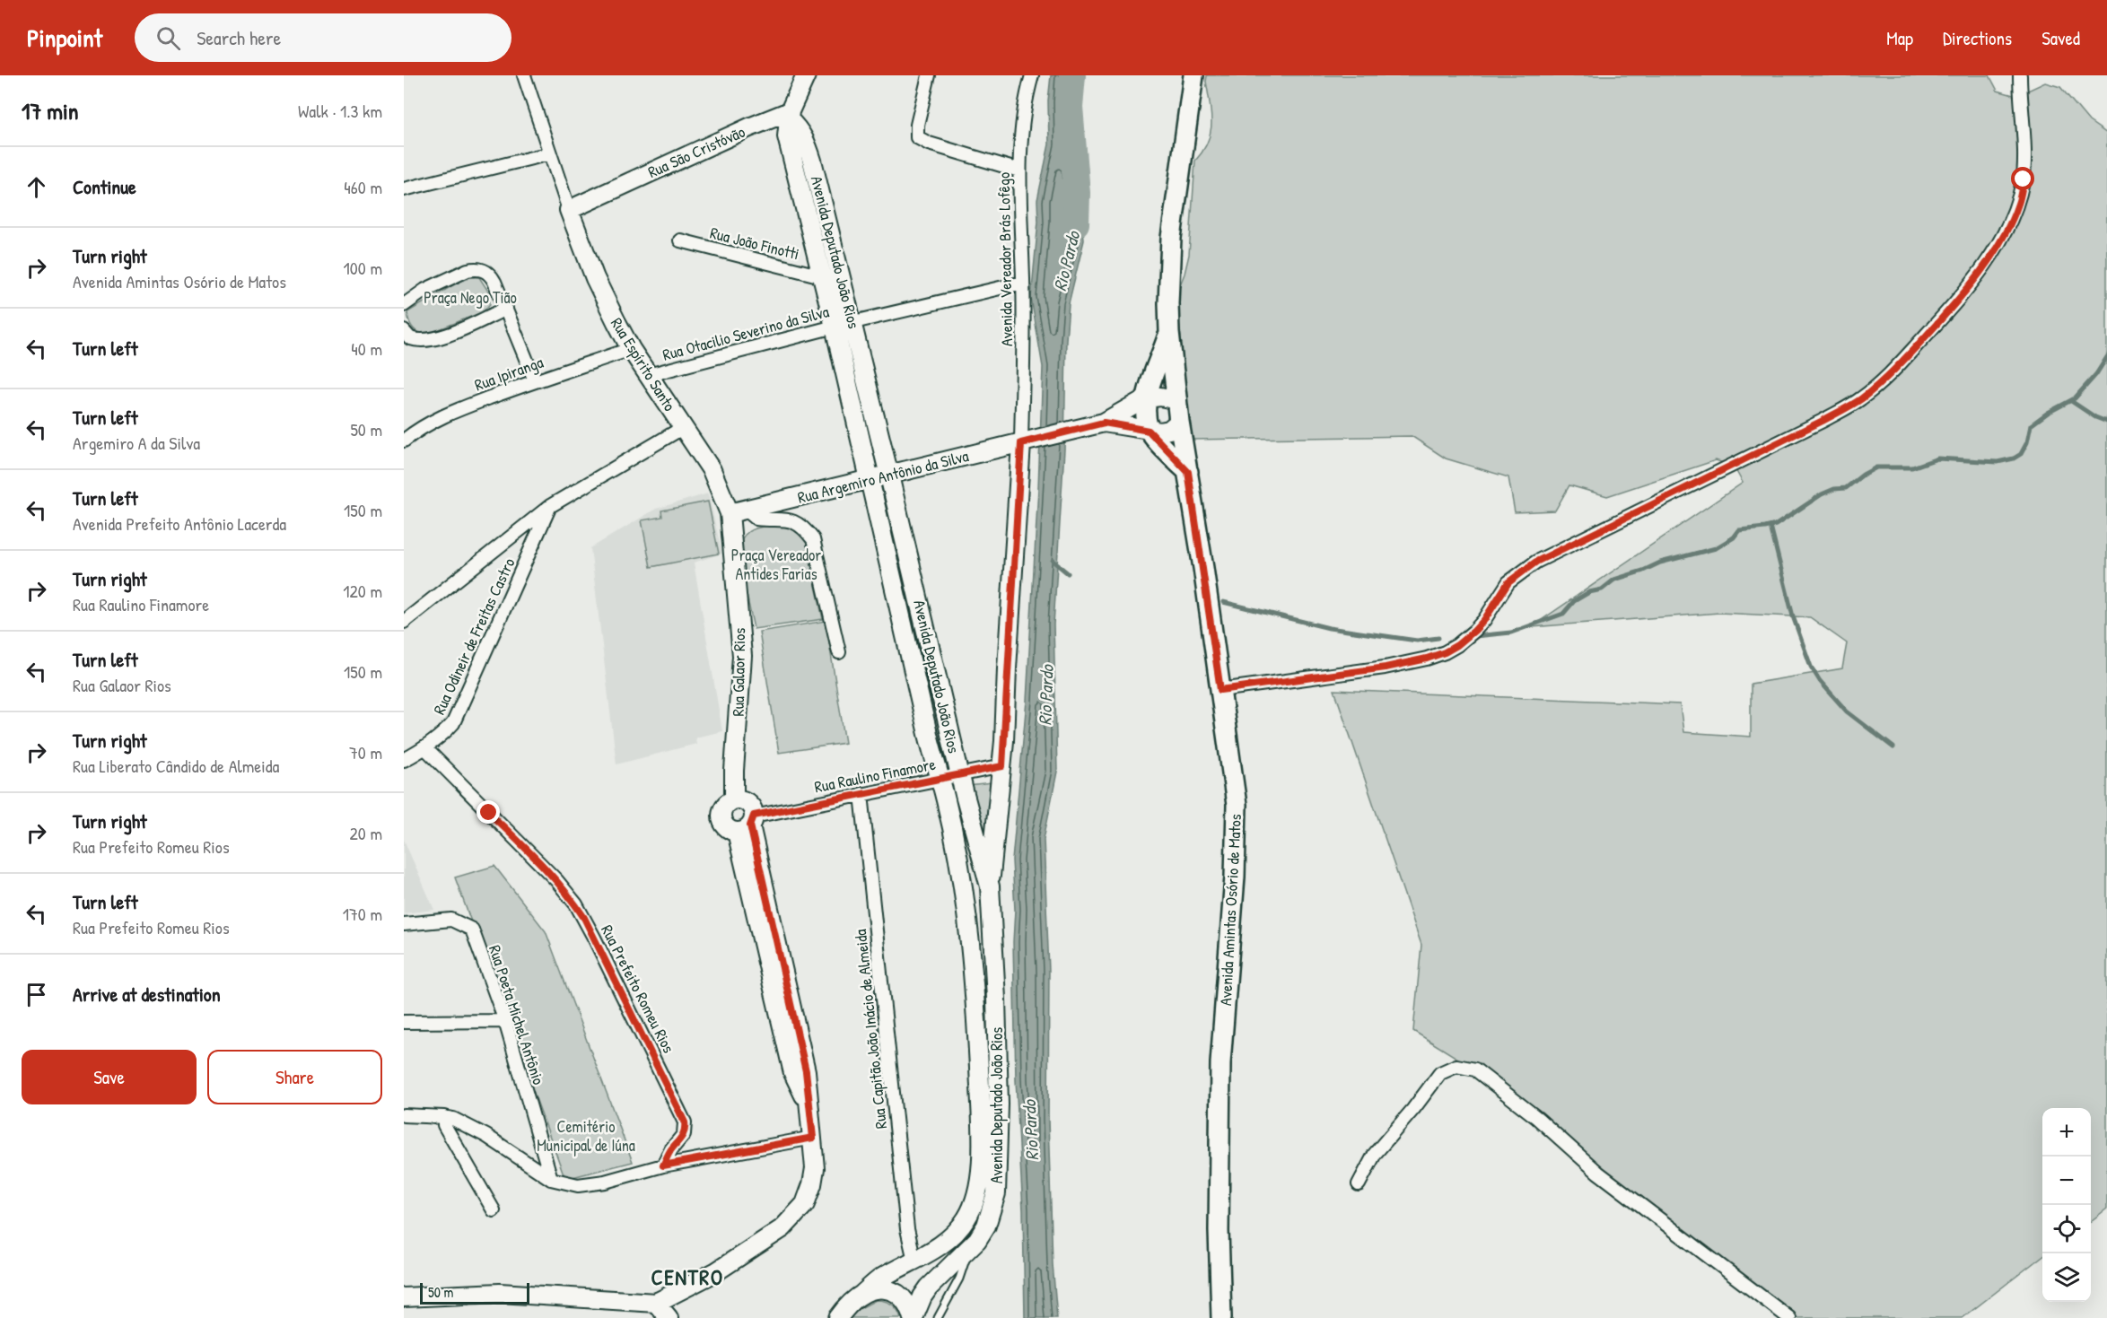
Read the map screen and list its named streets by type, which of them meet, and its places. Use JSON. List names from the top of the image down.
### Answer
{
  "streets": {
    "main road": ["Avenida Amintas Osório de Matos"],
    "street": [
      "Rua São Cristóvão",
      "Rua João Finotti",
      "Avenida Deputado João Rios",
      "Avenida Vereador Brás Lofêgo",
      "Rua Otacilio Severino da Silva",
      "Rua Espírito Santo",
      "Rua Ipiranga",
      "Rua Argemiro Antônio da Silva",
      "Rua Odineir de Freitas Castro",
      "Rua Galaor Rios",
      "Rua Raulino Finamore",
      "Rua Prefeito Romeu Rios",
      "Rua Poeta Michel Antônio",
      "Rua Capitão João Inácio de Almeida"
    ]
  },
  "crossings": [
    ["Rua São Cristóvão", "Avenida Deputado João Rios"],
    ["Rua São Cristóvão", "Rua Espírito Santo"],
    ["Rua João Finotti", "Avenida Deputado João Rios"],
    ["Avenida Deputado João Rios", "Rua Otacilio Severino da Silva"],
    ["Avenida Deputado João Rios", "Rua Argemiro Antônio da Silva"],
    ["Avenida Deputado João Rios", "Rua Raulino Finamore"],
    ["Avenida Deputado João Rios", "Rua Capitão João Inácio de Almeida"],
    ["Avenida Vereador Brás Lofêgo", "Rua Otacilio Severino da Silva"],
    ["Avenida Vereador Brás Lofêgo", "Rua Argemiro Antônio da Silva"],
    ["Rua Otacilio Severino da Silva", "Rua Espírito Santo"],
    ["Rua Espírito Santo", "Rua Ipiranga"],
    ["Rua Espírito Santo", "Rua Argemiro Antônio da Silva"],
    ["Rua Espírito Santo", "Rua Galaor Rios"],
    ["Rua Argemiro Antônio da Silva", "Rua Galaor Rios"],
    ["Rua Odineir de Freitas Castro", "Rua Prefeito Romeu Rios"],
    ["Rua Galaor Rios", "Rua Raulino Finamore"],
    ["Rua Raulino Finamore", "Rua Capitão João Inácio de Almeida"]
  ],
  "districts": ["CENTRO"],
  "water": ["Rio Pardo"],
  "parks": ["Praça Nego Tião", "Praça Vereador Antides Farias", "Cemitério Municipal de Iúna"],
  "scale_bar": "50 m",
  "page": {
    "header": "Pinpoint",
    "search": "Search here",
    "nav": ["Map", "Directions", "Saved"],
    "heading": ["17 min", "Walk · 1.3 km"],
    "list": [
      ["Continue", "460 m"],
      ["Turn right", "Avenida Amintas Osório de Matos", "100 m"],
      ["Turn left", "40 m"],
      ["Turn left", "Argemiro A da Silva", "50 m"],
      ["Turn left", "Avenida Prefeito Antônio Lacerda", "150 m"],
      ["Turn right", "Rua Raulino Finamore", "120 m"],
      ["Turn left", "Rua Galaor Rios", "150 m"],
      ["Turn right", "Rua Liberato Cândido de Almeida", "70 m"],
      ["Turn right", "Rua Prefeito Romeu Rios", "20 m"],
      ["Turn left", "Rua Prefeito Romeu Rios", "170 m"],
      "Arrive at destination"
    ],
    "buttons": ["Save", "Share"],
    "map_buttons": ["+", "−"],
    "scale": "50 m"
  }
}
